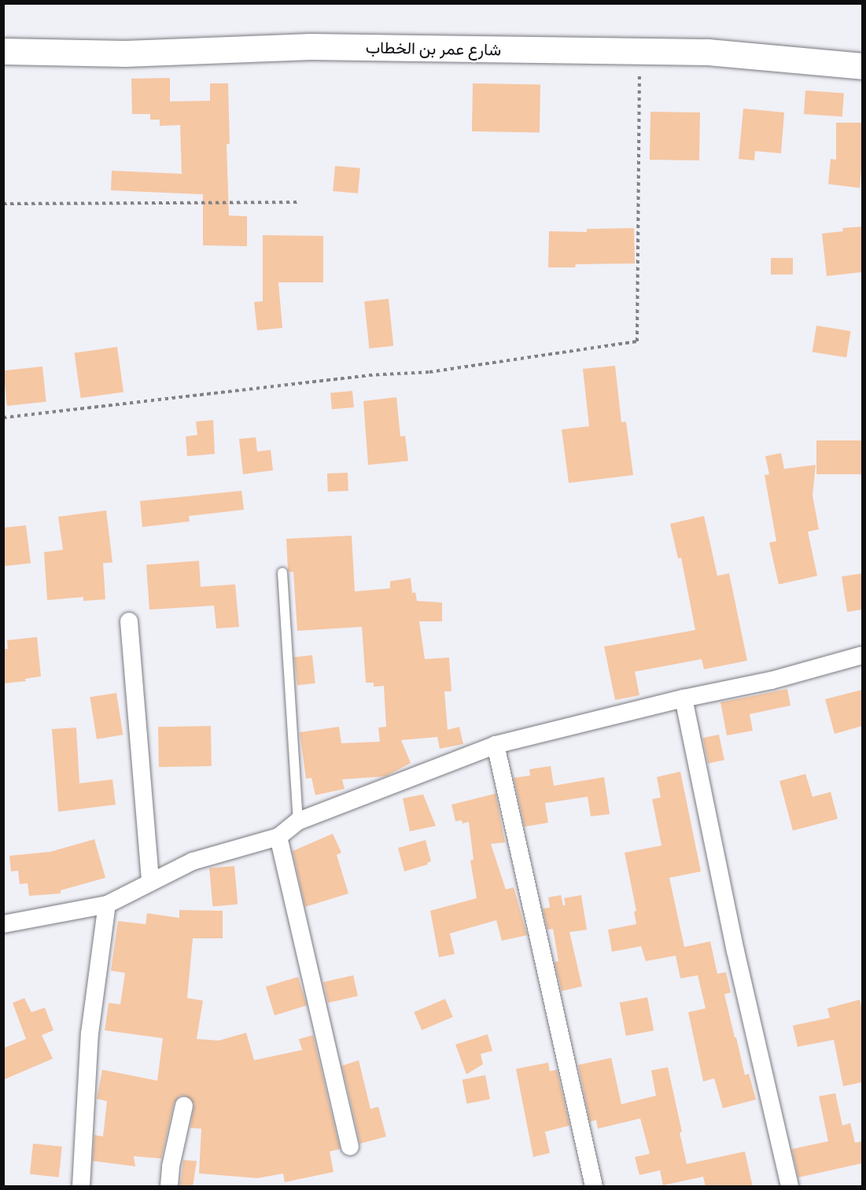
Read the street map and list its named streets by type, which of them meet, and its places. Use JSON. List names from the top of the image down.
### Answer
{
  "streets": {
    "street": ["شارع عمر بن الخطاب"]
  }
}
